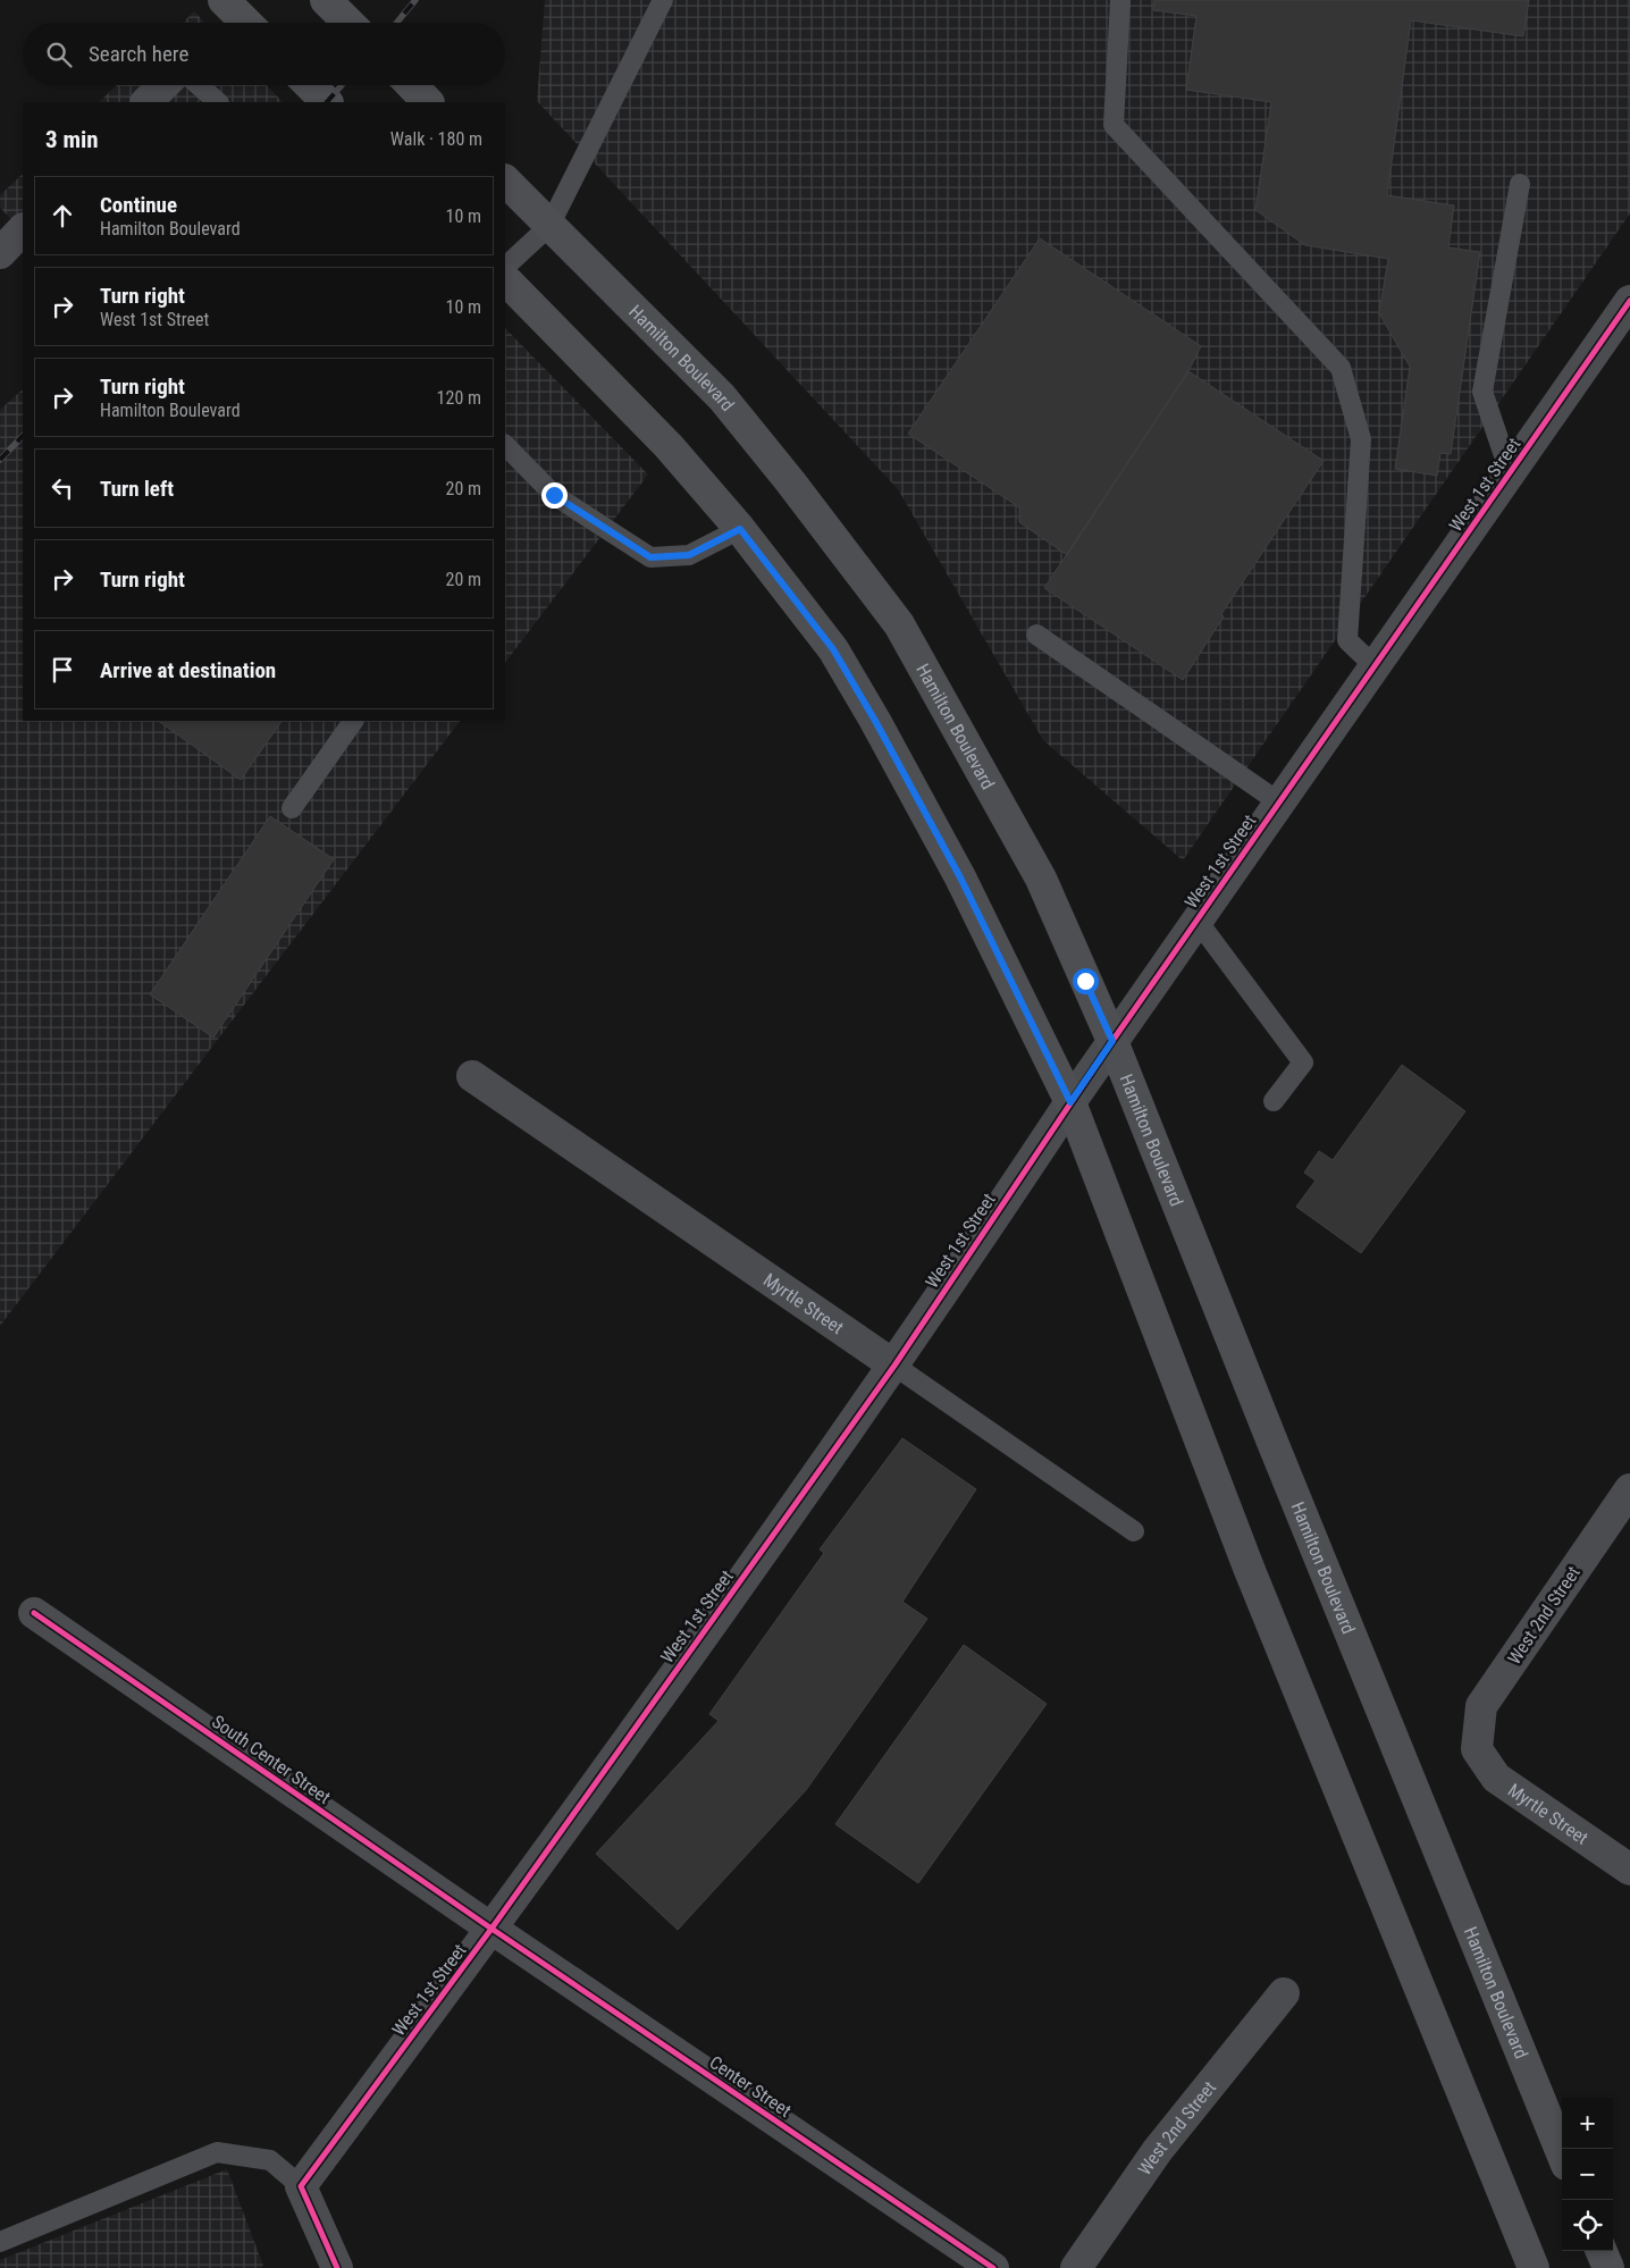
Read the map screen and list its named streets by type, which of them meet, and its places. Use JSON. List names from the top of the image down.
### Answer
{
  "streets": {
    "main road": ["Hamilton Boulevard"],
    "street": [
      "West 1st Street",
      "Myrtle Street",
      "West 2nd Street",
      "South Center Street",
      "Center Street"
    ]
  },
  "crossings": [
    ["Hamilton Boulevard", "West 1st Street"],
    ["West 1st Street", "Myrtle Street"],
    ["West 1st Street", "South Center Street"],
    ["West 1st Street", "Center Street"],
    ["Myrtle Street", "West 2nd Street"],
    ["South Center Street", "Center Street"]
  ],
  "page": {
    "search": "Search here",
    "heading": ["3 min", "Walk · 180 m"],
    "list": [
      ["Continue", "Hamilton Boulevard", "10 m"],
      ["Turn right", "West 1st Street", "10 m"],
      ["Turn right", "Hamilton Boulevard", "120 m"],
      ["Turn left", "20 m"],
      ["Turn right", "20 m"],
      "Arrive at destination"
    ],
    "map_buttons": ["+", "−"]
  }
}
